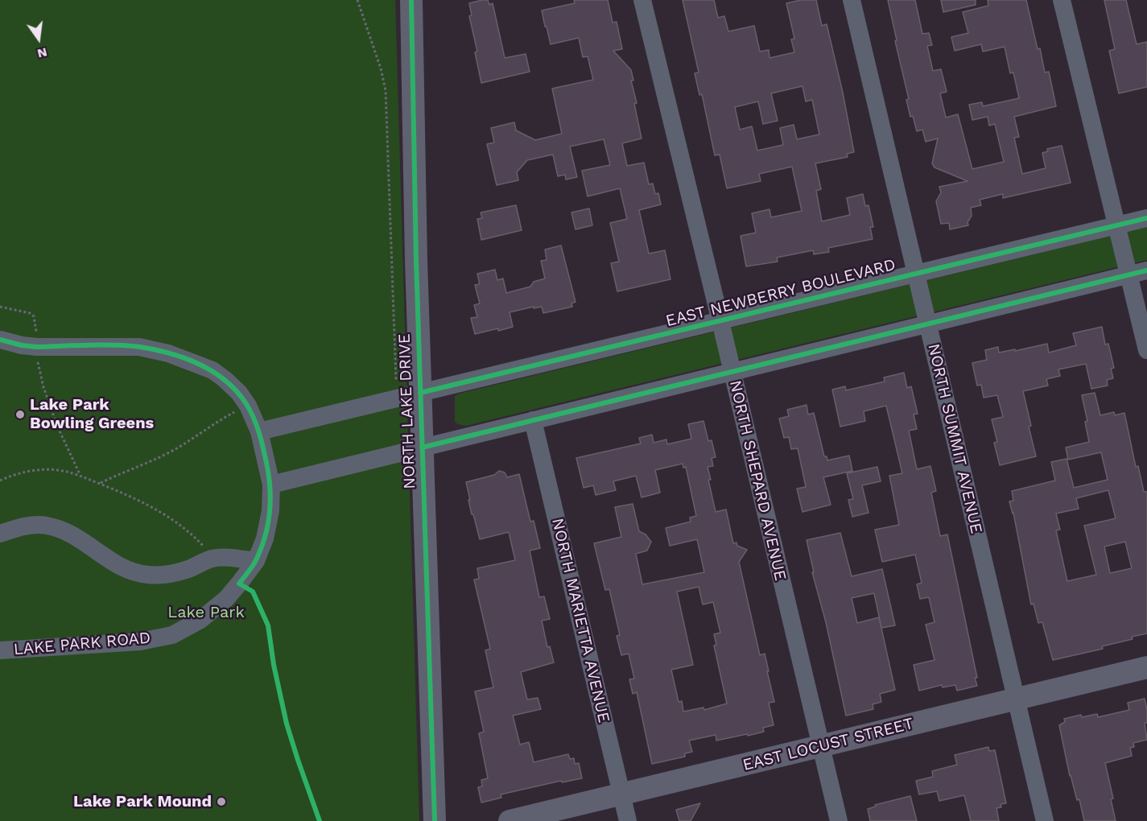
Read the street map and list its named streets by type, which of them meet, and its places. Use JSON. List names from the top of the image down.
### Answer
{
  "streets": {
    "main road": ["NORTH LAKE DRIVE", "EAST LOCUST STREET"],
    "street": [
      "EAST NEWBERRY BOULEVARD",
      "NORTH SUMMIT AVENUE",
      "NORTH SHEPARD AVENUE",
      "NORTH MARIETTA AVENUE",
      "LAKE PARK ROAD"
    ]
  },
  "crossings": [
    ["EAST NEWBERRY BOULEVARD", "NORTH LAKE DRIVE"],
    ["EAST NEWBERRY BOULEVARD", "NORTH SUMMIT AVENUE"],
    ["EAST NEWBERRY BOULEVARD", "NORTH SHEPARD AVENUE"],
    ["EAST NEWBERRY BOULEVARD", "LAKE PARK ROAD"],
    ["NORTH SUMMIT AVENUE", "EAST LOCUST STREET"],
    ["NORTH SHEPARD AVENUE", "EAST LOCUST STREET"],
    ["NORTH MARIETTA AVENUE", "EAST LOCUST STREET"]
  ],
  "parks": ["Lake Park"],
  "places": ["Lake Park Bowling Greens", "Lake Park Mound"],
  "north": "bottom"
}
